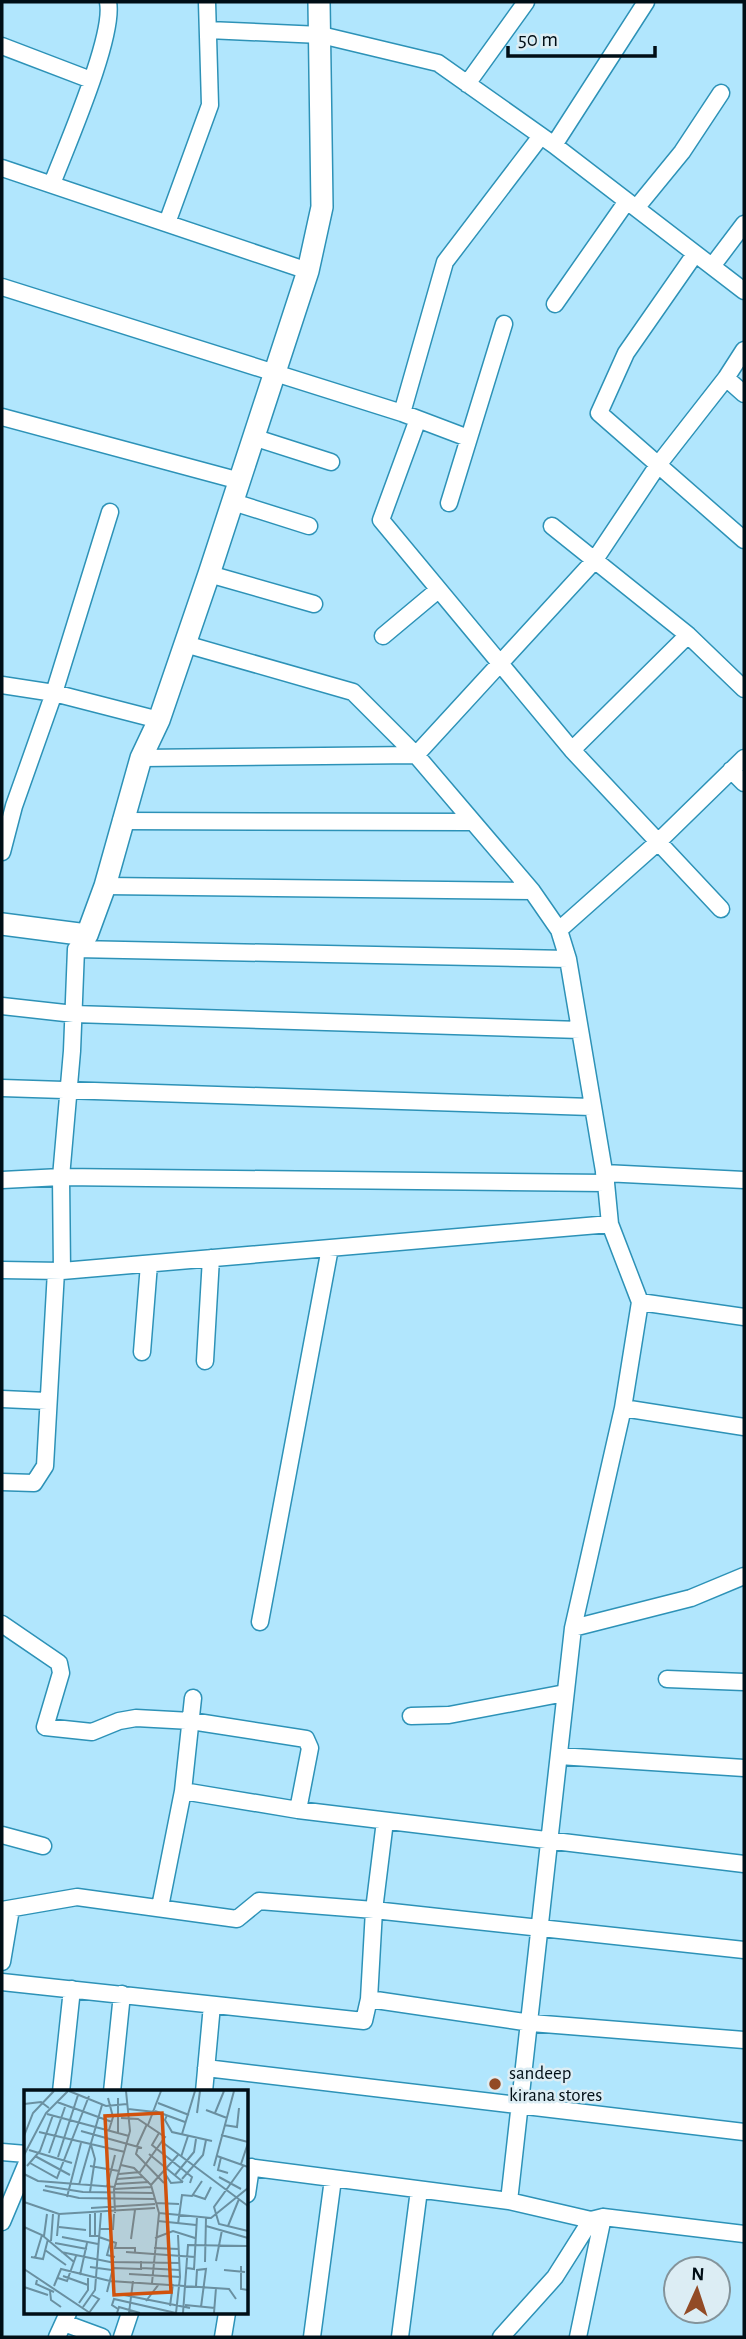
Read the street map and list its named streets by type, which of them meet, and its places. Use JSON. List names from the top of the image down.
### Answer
{
  "places": ["sandeep kirana stores"],
  "scale_bar": "50 m",
  "north": "top"
}
